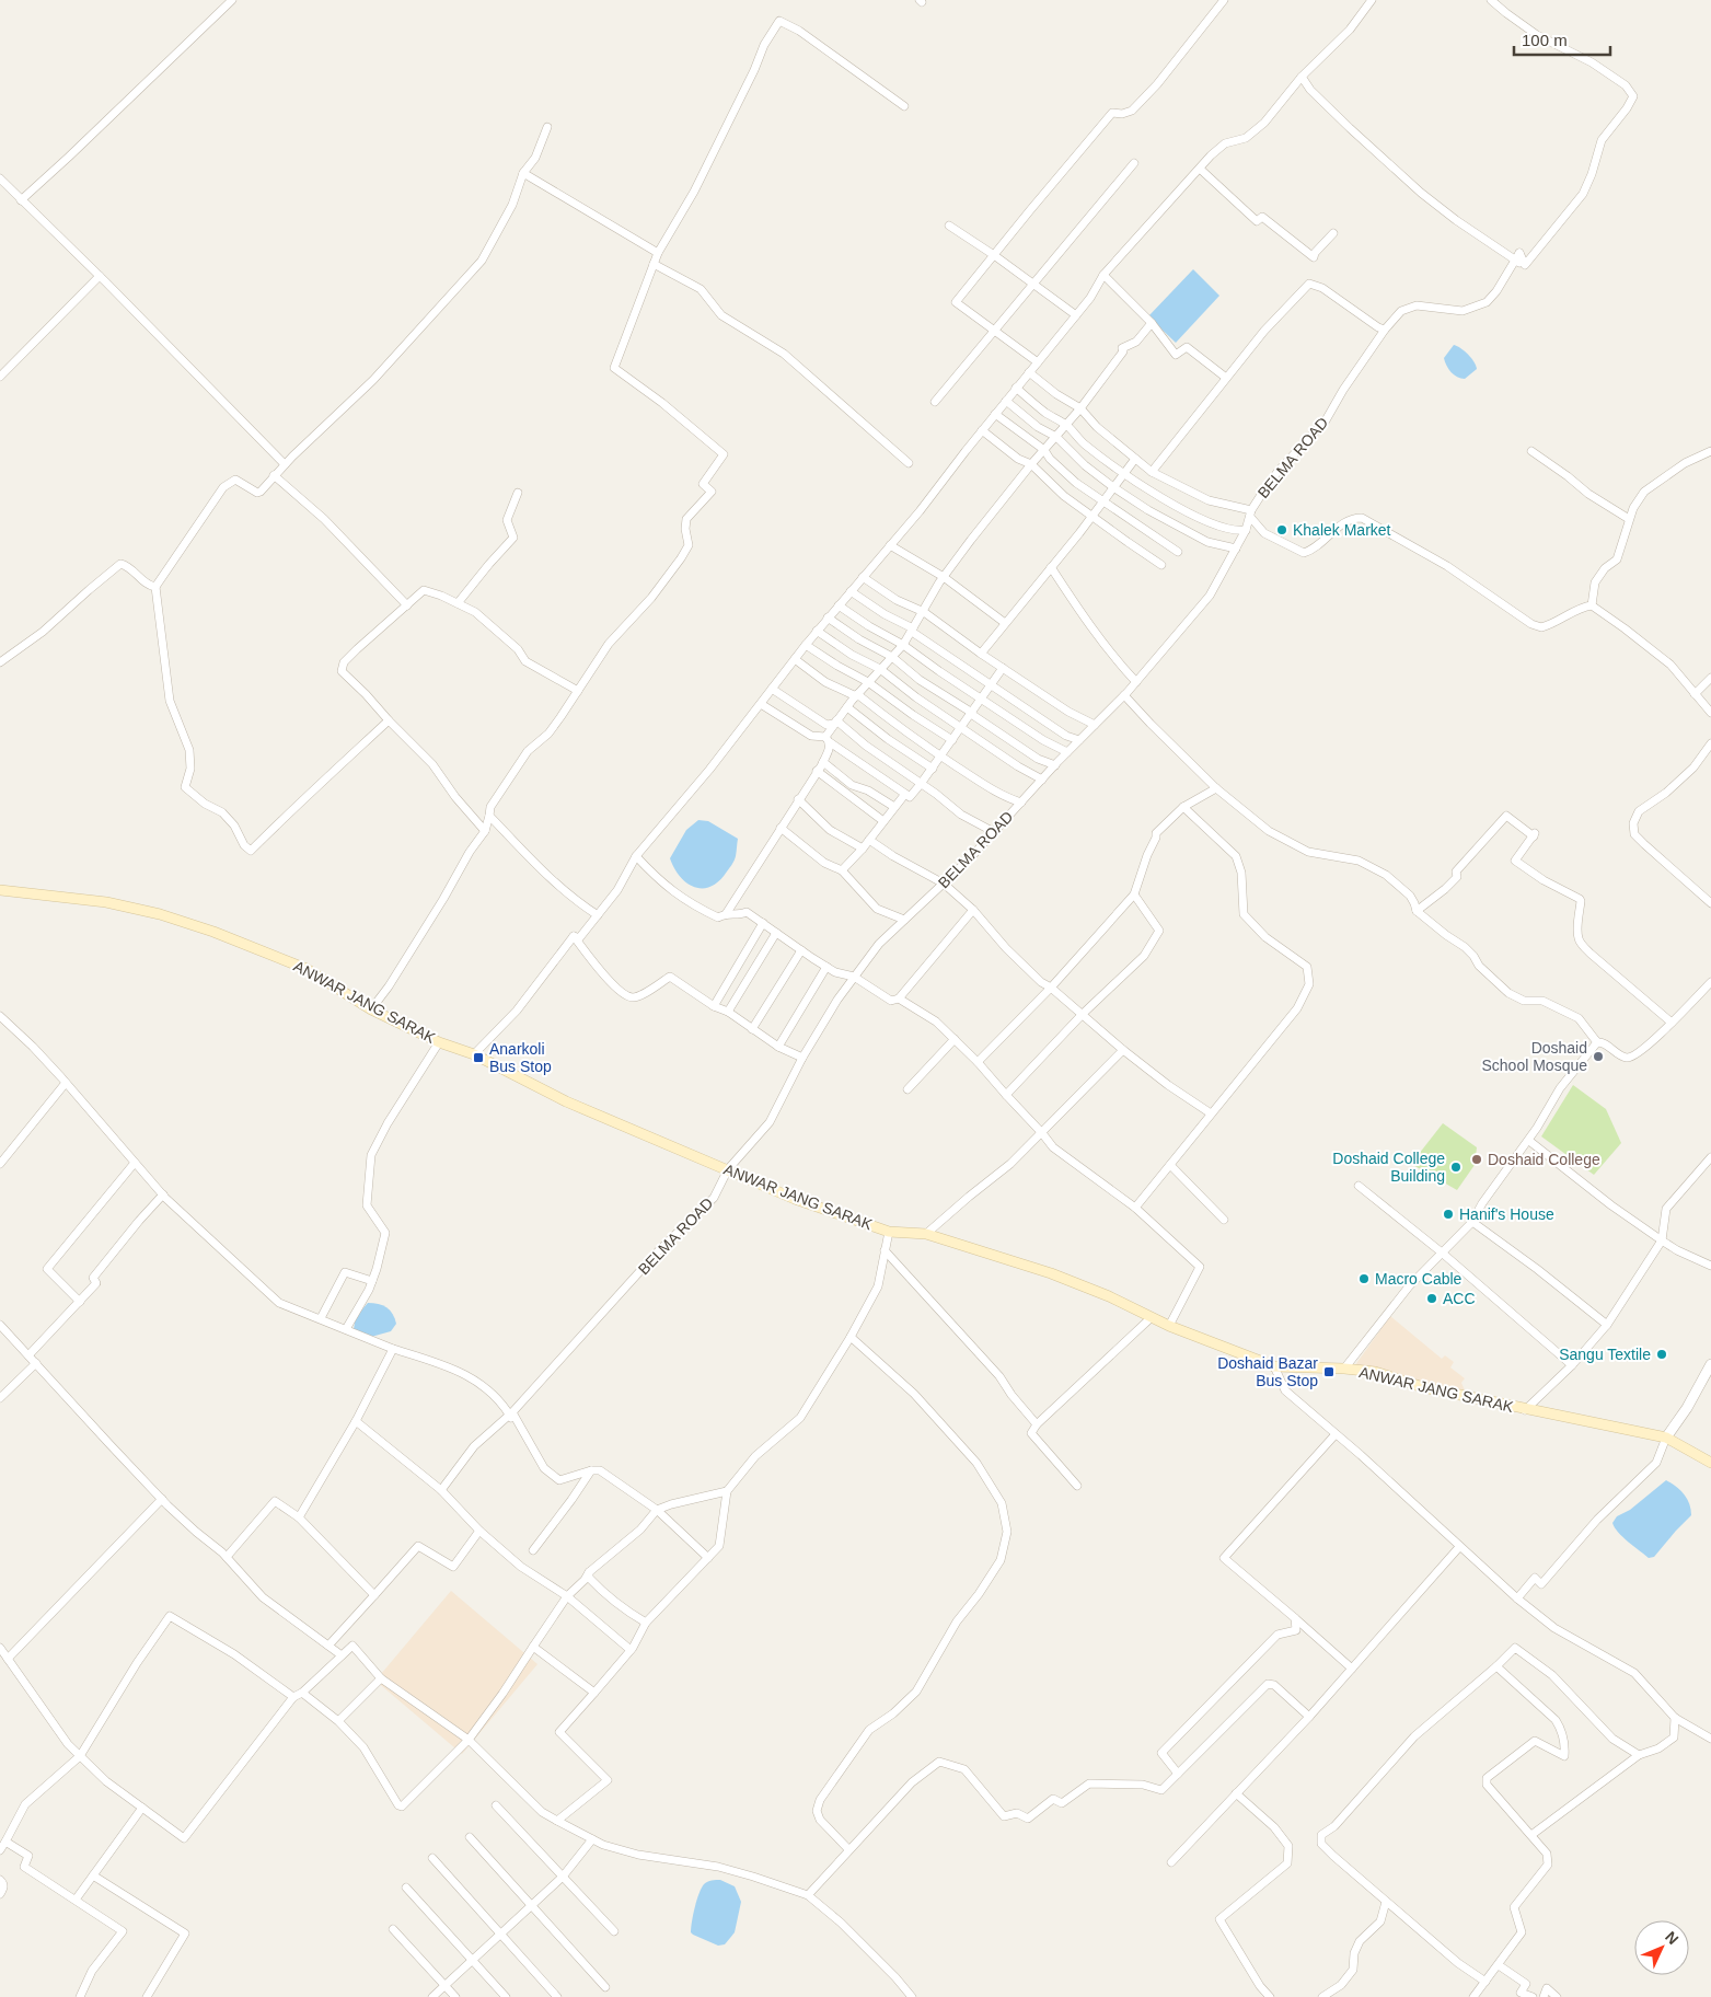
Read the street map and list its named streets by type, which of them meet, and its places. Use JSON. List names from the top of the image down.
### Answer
{
  "streets": {
    "main road": ["ANWAR JANG SARAK"],
    "street": ["BELMA ROAD"]
  },
  "crossings": [
    ["BELMA ROAD", "ANWAR JANG SARAK"]
  ],
  "places": {
    "other": [
      "Khalek Market",
      "Doshaid School Mosque",
      "Doshaid College",
      "Doshaid College Building",
      "Hanif's House",
      "Macro Cable",
      "ACC",
      "Sangu Textile"
    ],
    "transit": ["Anarkoli Bus Stop", "Doshaid Bazar Bus Stop"]
  },
  "scale_bar": "100 m",
  "north": "top right"
}
